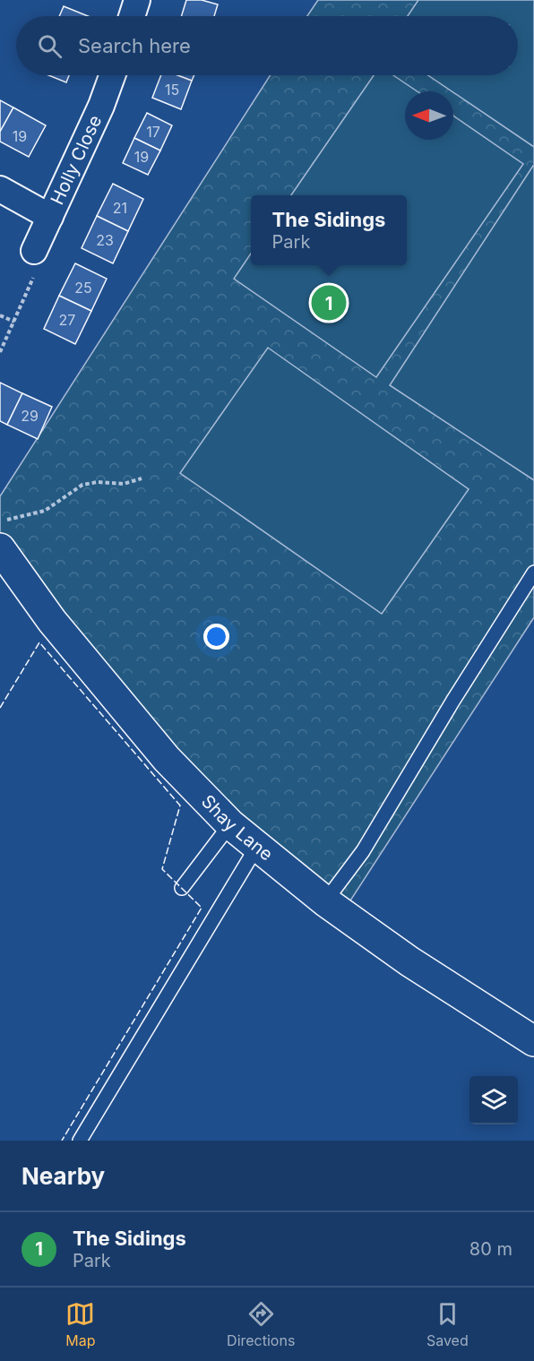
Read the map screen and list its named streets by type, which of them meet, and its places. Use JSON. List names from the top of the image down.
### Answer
{
  "streets": {
    "main road": ["Shay Lane"],
    "street": ["Holly Close"]
  },
  "house_numbers": [
    "15",
    "17",
    "19",
    "19",
    "21",
    "23",
    "25",
    "27",
    "29"
  ],
  "north": "left",
  "page": {
    "search": "Search here",
    "popup": ["The Sidings", "Park"],
    "pins": "1",
    "heading": "Nearby",
    "list": [
      {
        "mark": "1",
        "name": "The Sidings",
        "note": "Park",
        "value": "80 m"
      }
    ],
    "nav": ["Map", "Directions", "Saved"]
  }
}
